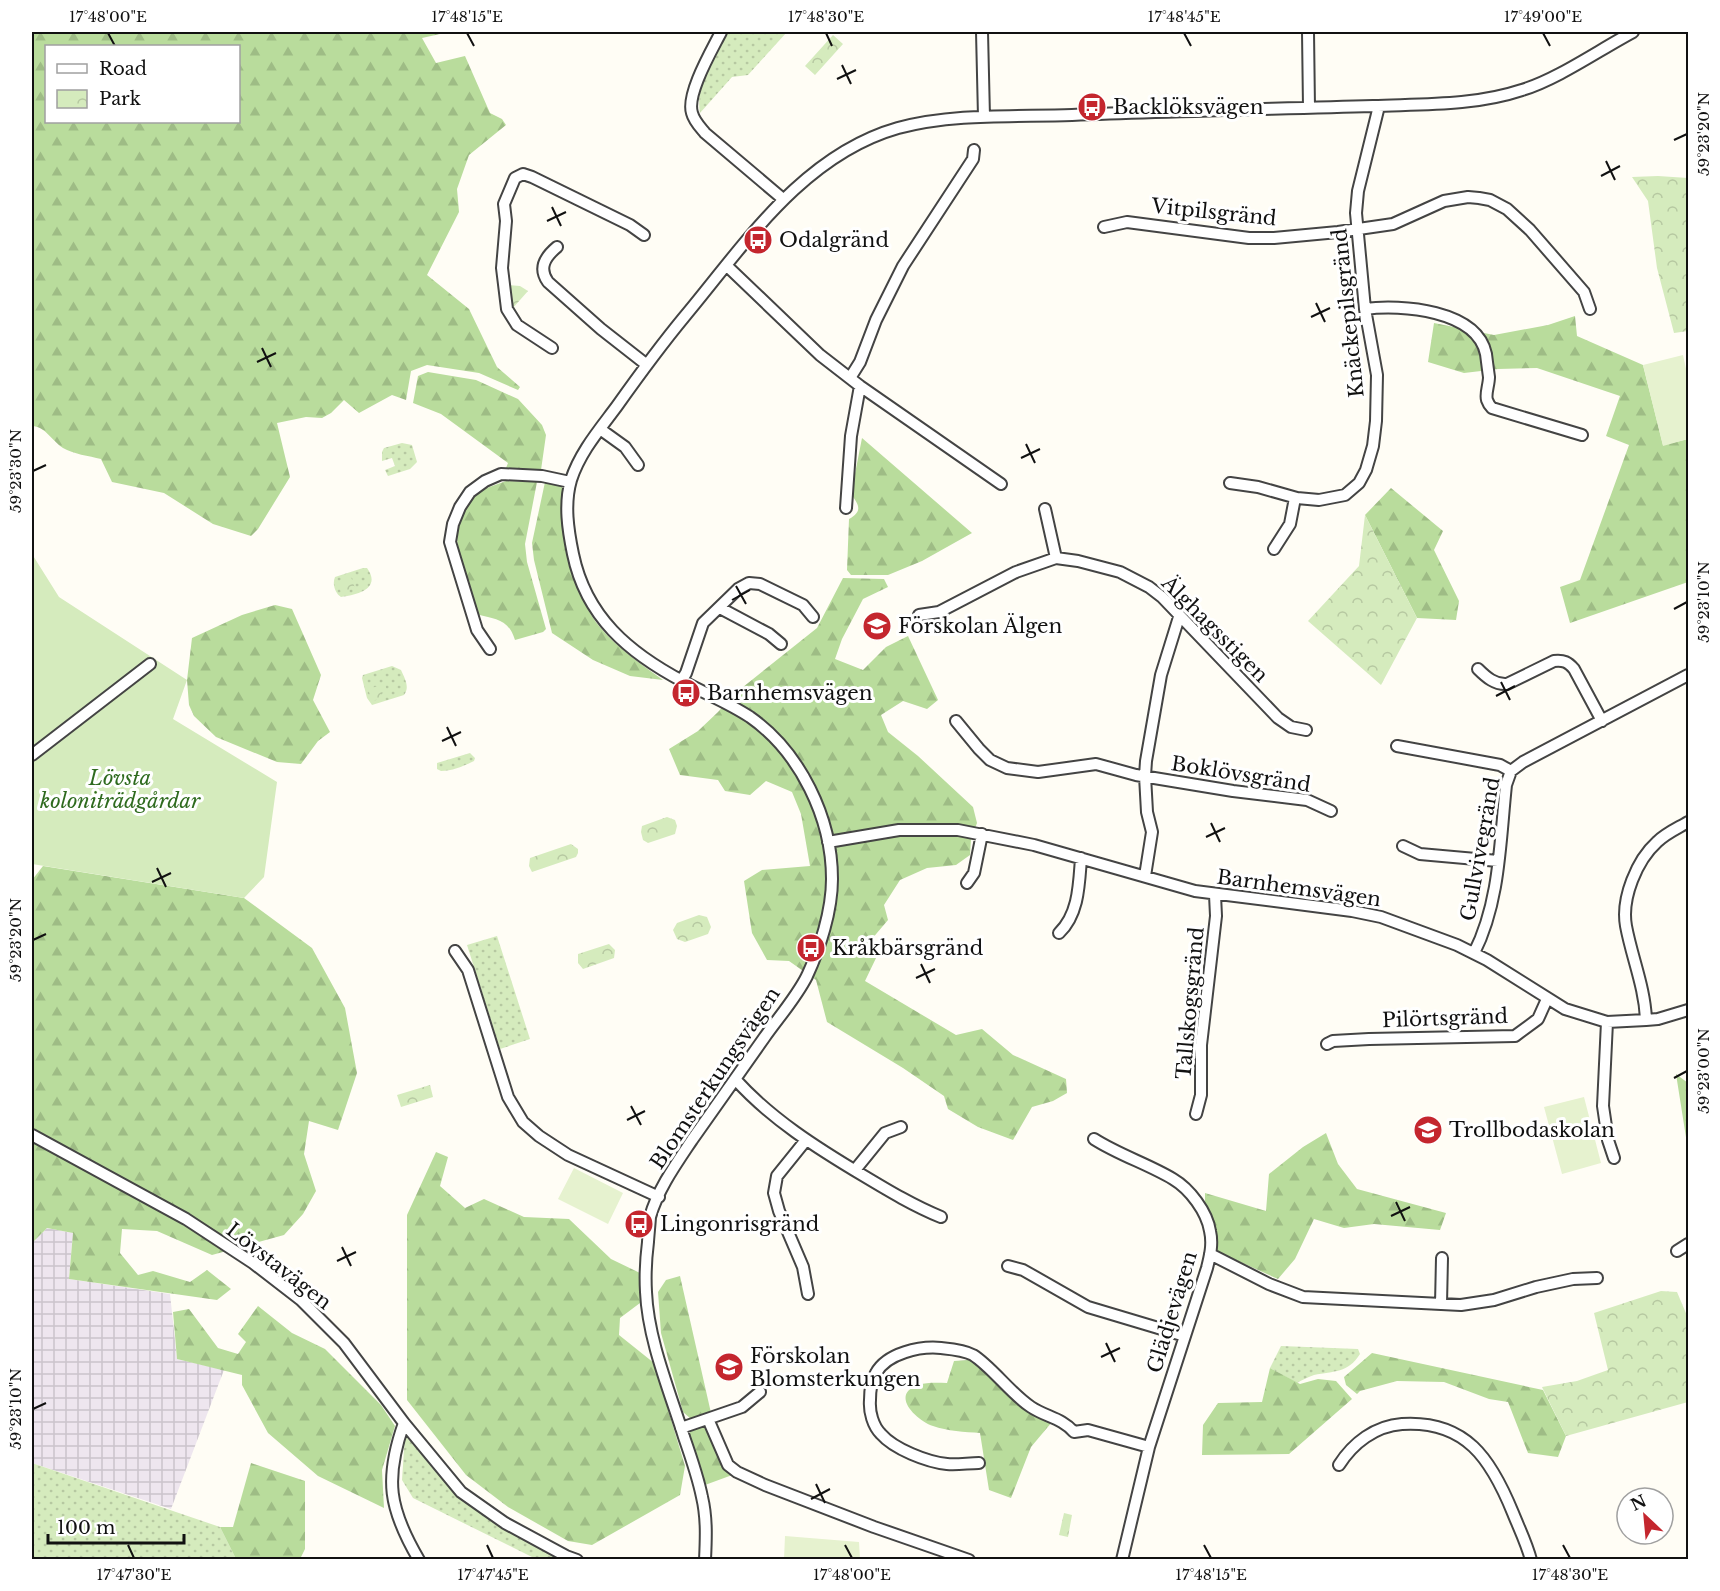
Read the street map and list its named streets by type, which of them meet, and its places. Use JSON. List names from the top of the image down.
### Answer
{
  "streets": {
    "street": [
      "Vitpilsgränd",
      "Knäckepilsgränd",
      "Älghagsstigen",
      "Boklövsgränd",
      "Gullvivegränd",
      "Barnhemsvägen",
      "Tallskogsgränd",
      "Pilörtsgränd",
      "Blomsterkungsvägen",
      "Lövstavägen",
      "Glädjevägen"
    ]
  },
  "crossings": [
    ["Vitpilsgränd", "Knäckepilsgränd"],
    ["Knäckepilsgränd", "Blomsterkungsvägen"],
    ["Gullvivegränd", "Barnhemsvägen"],
    ["Barnhemsvägen", "Tallskogsgränd"],
    ["Barnhemsvägen", "Pilörtsgränd"],
    ["Barnhemsvägen", "Blomsterkungsvägen"]
  ],
  "parks": ["Lövsta koloniträdgårdar"],
  "places": {
    "bus stop": [
      "Backlöksvägen",
      "Odalgränd",
      "Barnhemsvägen",
      "Kråkbärsgränd",
      "Lingonrisgränd"
    ],
    "school or university": ["Förskolan Älgen", "Trollbodaskolan", "Förskolan Blomsterkungen"]
  },
  "legend": ["Road", "Park"],
  "scale_bar": "100 m",
  "north": "top left",
  "coordinates": [
    "17°48'00\"E",
    "17°48'15\"E",
    "17°48'30\"E",
    "17°48'45\"E",
    "17°49'00\"E",
    "59°23'20\"N",
    "59°23'30\"N",
    "59°23'10\"N",
    "59°23'00\"N",
    "17°47'30\"E",
    "17°47'45\"E"
  ]
}
